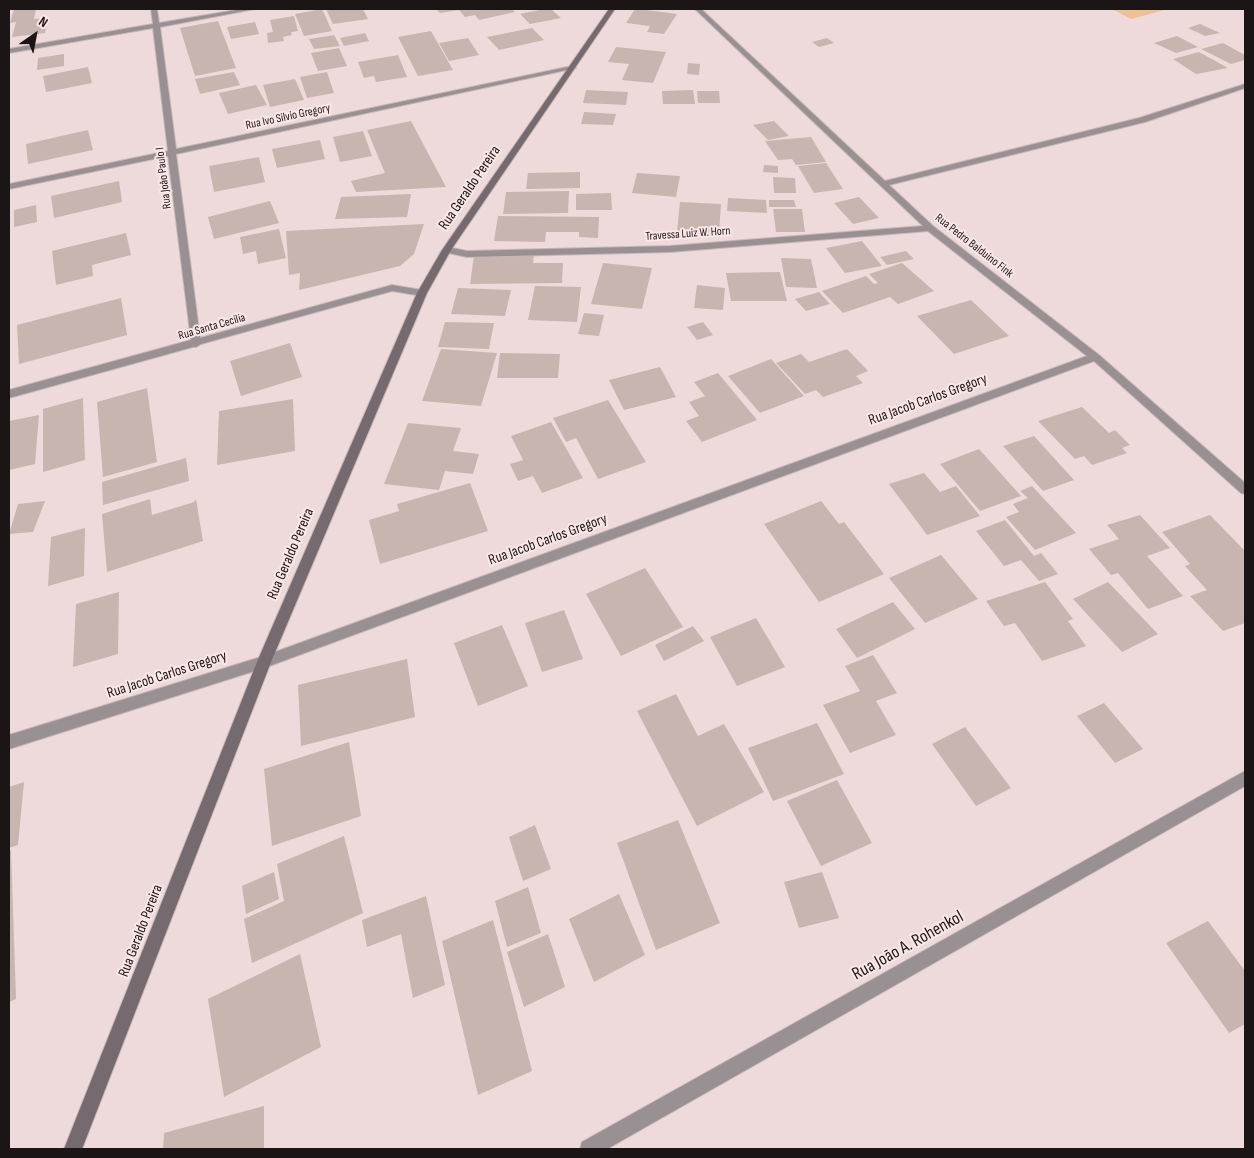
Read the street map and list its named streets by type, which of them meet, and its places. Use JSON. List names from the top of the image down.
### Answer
{
  "streets": {
    "main road": ["Rua Geraldo Pereira"],
    "street": [
      "Rua Ivo Silvio Gregory",
      "Rua João Paulo I",
      "Travessa Luiz W. Horn",
      "Rua Pedro Balduino Fink",
      "Rua Santa Cecilia",
      "Rua Jacob Carlos Gregory",
      "Rua João A. Rohenkol"
    ]
  },
  "crossings": [
    ["Rua Ivo Silvio Gregory", "Rua João Paulo I"],
    ["Rua Ivo Silvio Gregory", "Rua Geraldo Pereira"],
    ["Rua João Paulo I", "Rua Santa Cecilia"],
    ["Rua Geraldo Pereira", "Travessa Luiz W. Horn"],
    ["Rua Geraldo Pereira", "Rua Santa Cecilia"],
    ["Rua Geraldo Pereira", "Rua Jacob Carlos Gregory"],
    ["Travessa Luiz W. Horn", "Rua Pedro Balduino Fink"],
    ["Rua Pedro Balduino Fink", "Rua Jacob Carlos Gregory"]
  ],
  "north": "top right"
}
